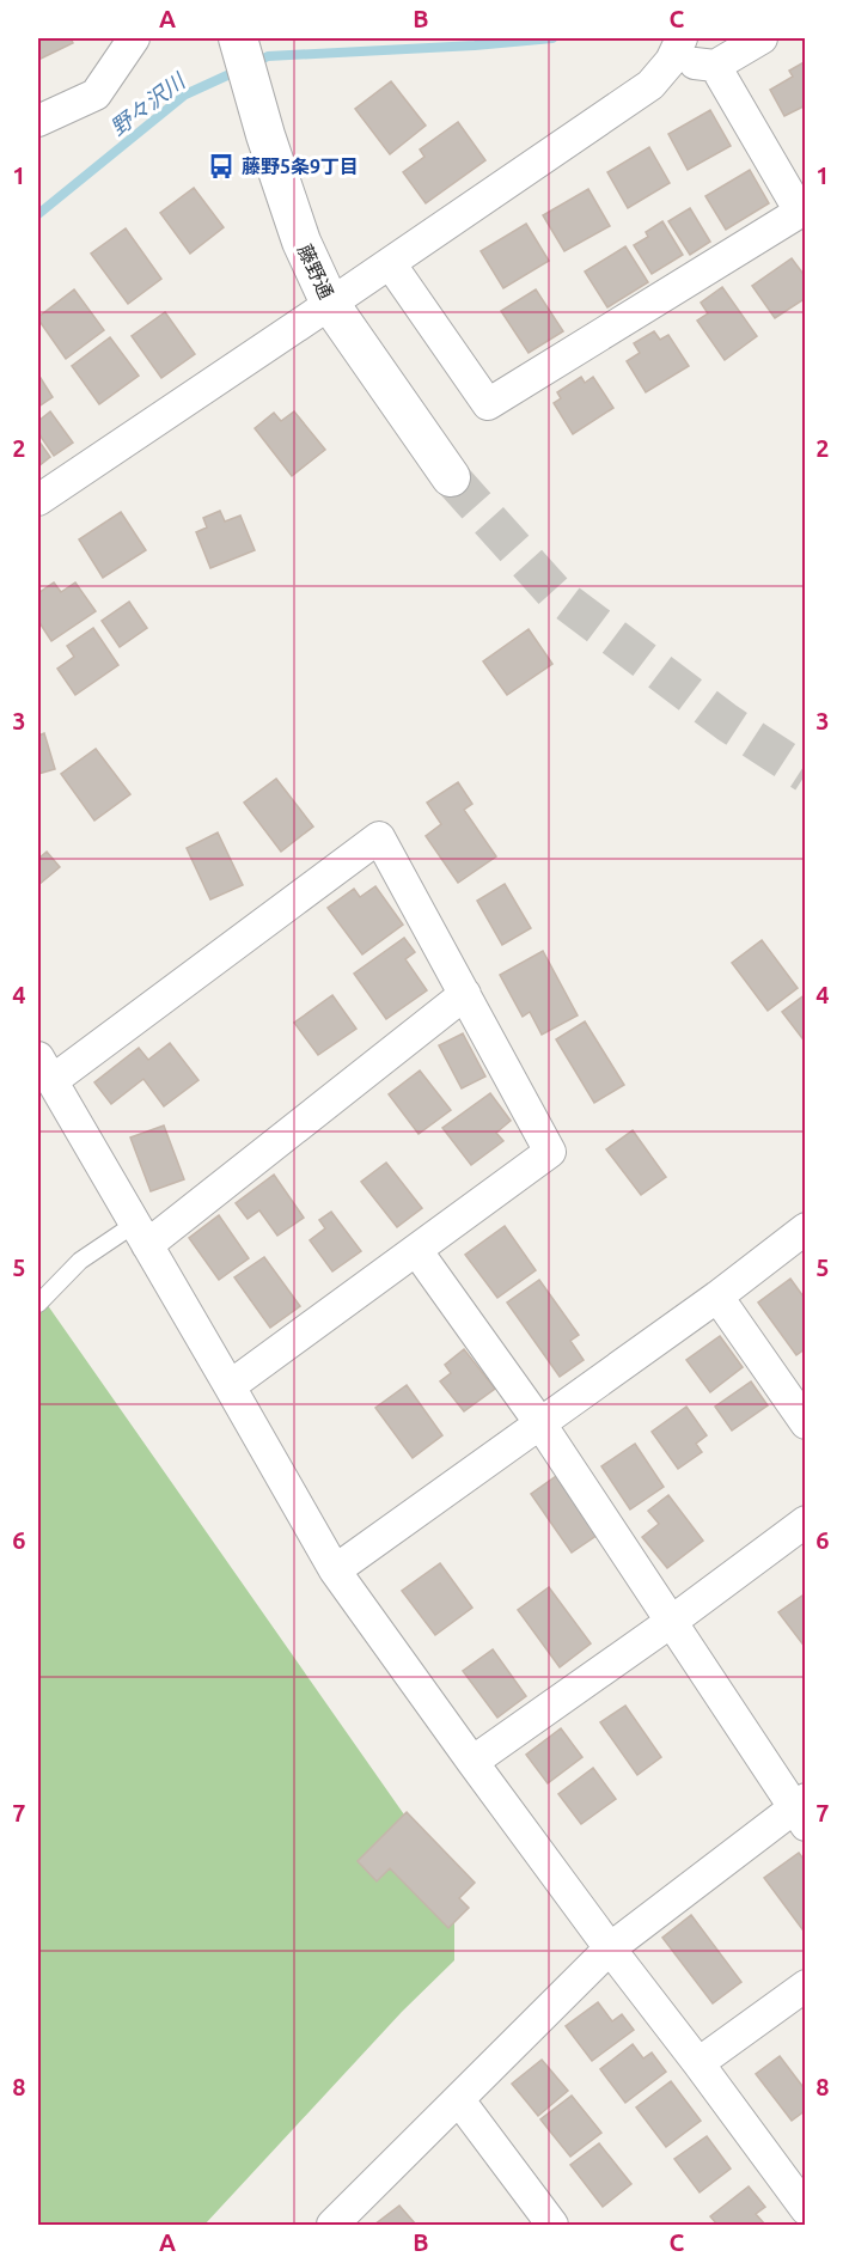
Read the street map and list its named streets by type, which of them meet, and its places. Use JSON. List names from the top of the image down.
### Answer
{
  "streets": {
    "street": ["藤野通"]
  },
  "water": ["野々沢川"],
  "places": {
    "bus stop": ["藤野5条9丁目"]
  },
  "grid": {
    "columns": ["A", "B", "C"],
    "rows": [
      "1",
      "2",
      "3",
      "4",
      "5",
      "6",
      "7",
      "8"
    ]
  }
}
